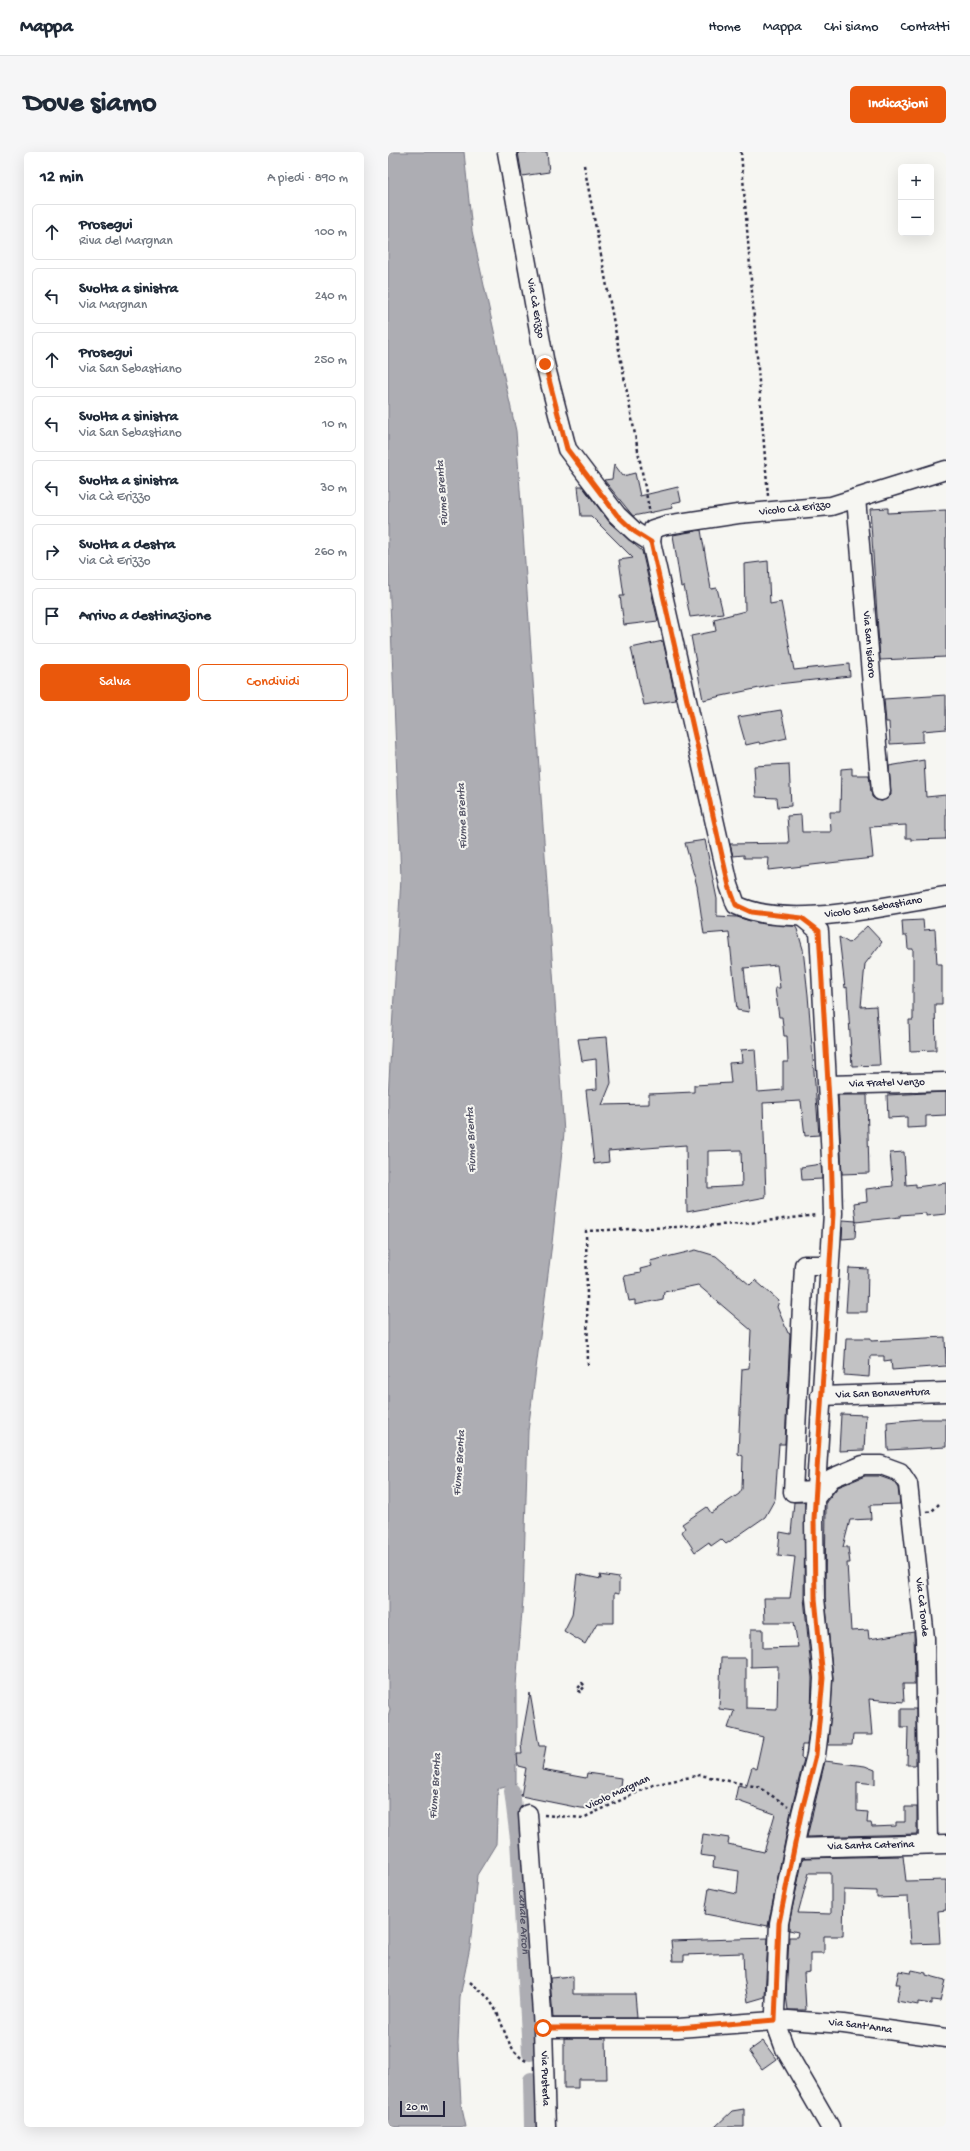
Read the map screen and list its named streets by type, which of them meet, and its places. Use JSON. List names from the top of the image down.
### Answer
{
  "streets": {
    "street": [
      "Via Cà Erizzo",
      "Vicolo Cà Erizzo",
      "Via San Isidoro",
      "Vicolo San Sebastiano",
      "Via Fratel Venzo",
      "Via San Bonaventura",
      "Via Cà Tonde",
      "Via Santa Caterina",
      "Via Sant'Anna",
      "Via Pusterla"
    ],
    "path": ["Vicolo Margnan"]
  },
  "crossings": [
    ["Via Cà Erizzo", "Vicolo Cà Erizzo"],
    ["Vicolo Cà Erizzo", "Via San Isidoro"],
    ["Via Cà Tonde", "Via Santa Caterina"],
    ["Vicolo Margnan", "Via Pusterla"],
    ["Via Sant'Anna", "Via Pusterla"]
  ],
  "water": ["Fiume Brenta", "Canale Arcon"],
  "scale_bar": "20 m",
  "page": {
    "header": "Mappa",
    "nav": [
      "Home",
      "Mappa",
      "Chi siamo",
      "Contatti"
    ],
    "buttons": [
      "Indicazioni",
      ["Salva", "Condividi"]
    ],
    "title": "Dove siamo",
    "heading": ["12 min", "A piedi · 890 m"],
    "map_buttons": ["+", "−"],
    "list": [
      ["Prosegui", "Riva del Margnan", "100 m"],
      ["Svolta a sinistra", "Via Margnan", "240 m"],
      ["Prosegui", "Via San Sebastiano", "250 m"],
      ["Svolta a sinistra", "Via San Sebastiano", "10 m"],
      ["Svolta a sinistra", "Via Cà Erizzo", "30 m"],
      ["Svolta a destra", "Via Cà Erizzo", "260 m"],
      "Arrivo a destinazione"
    ],
    "scale": "20 m"
  }
}
